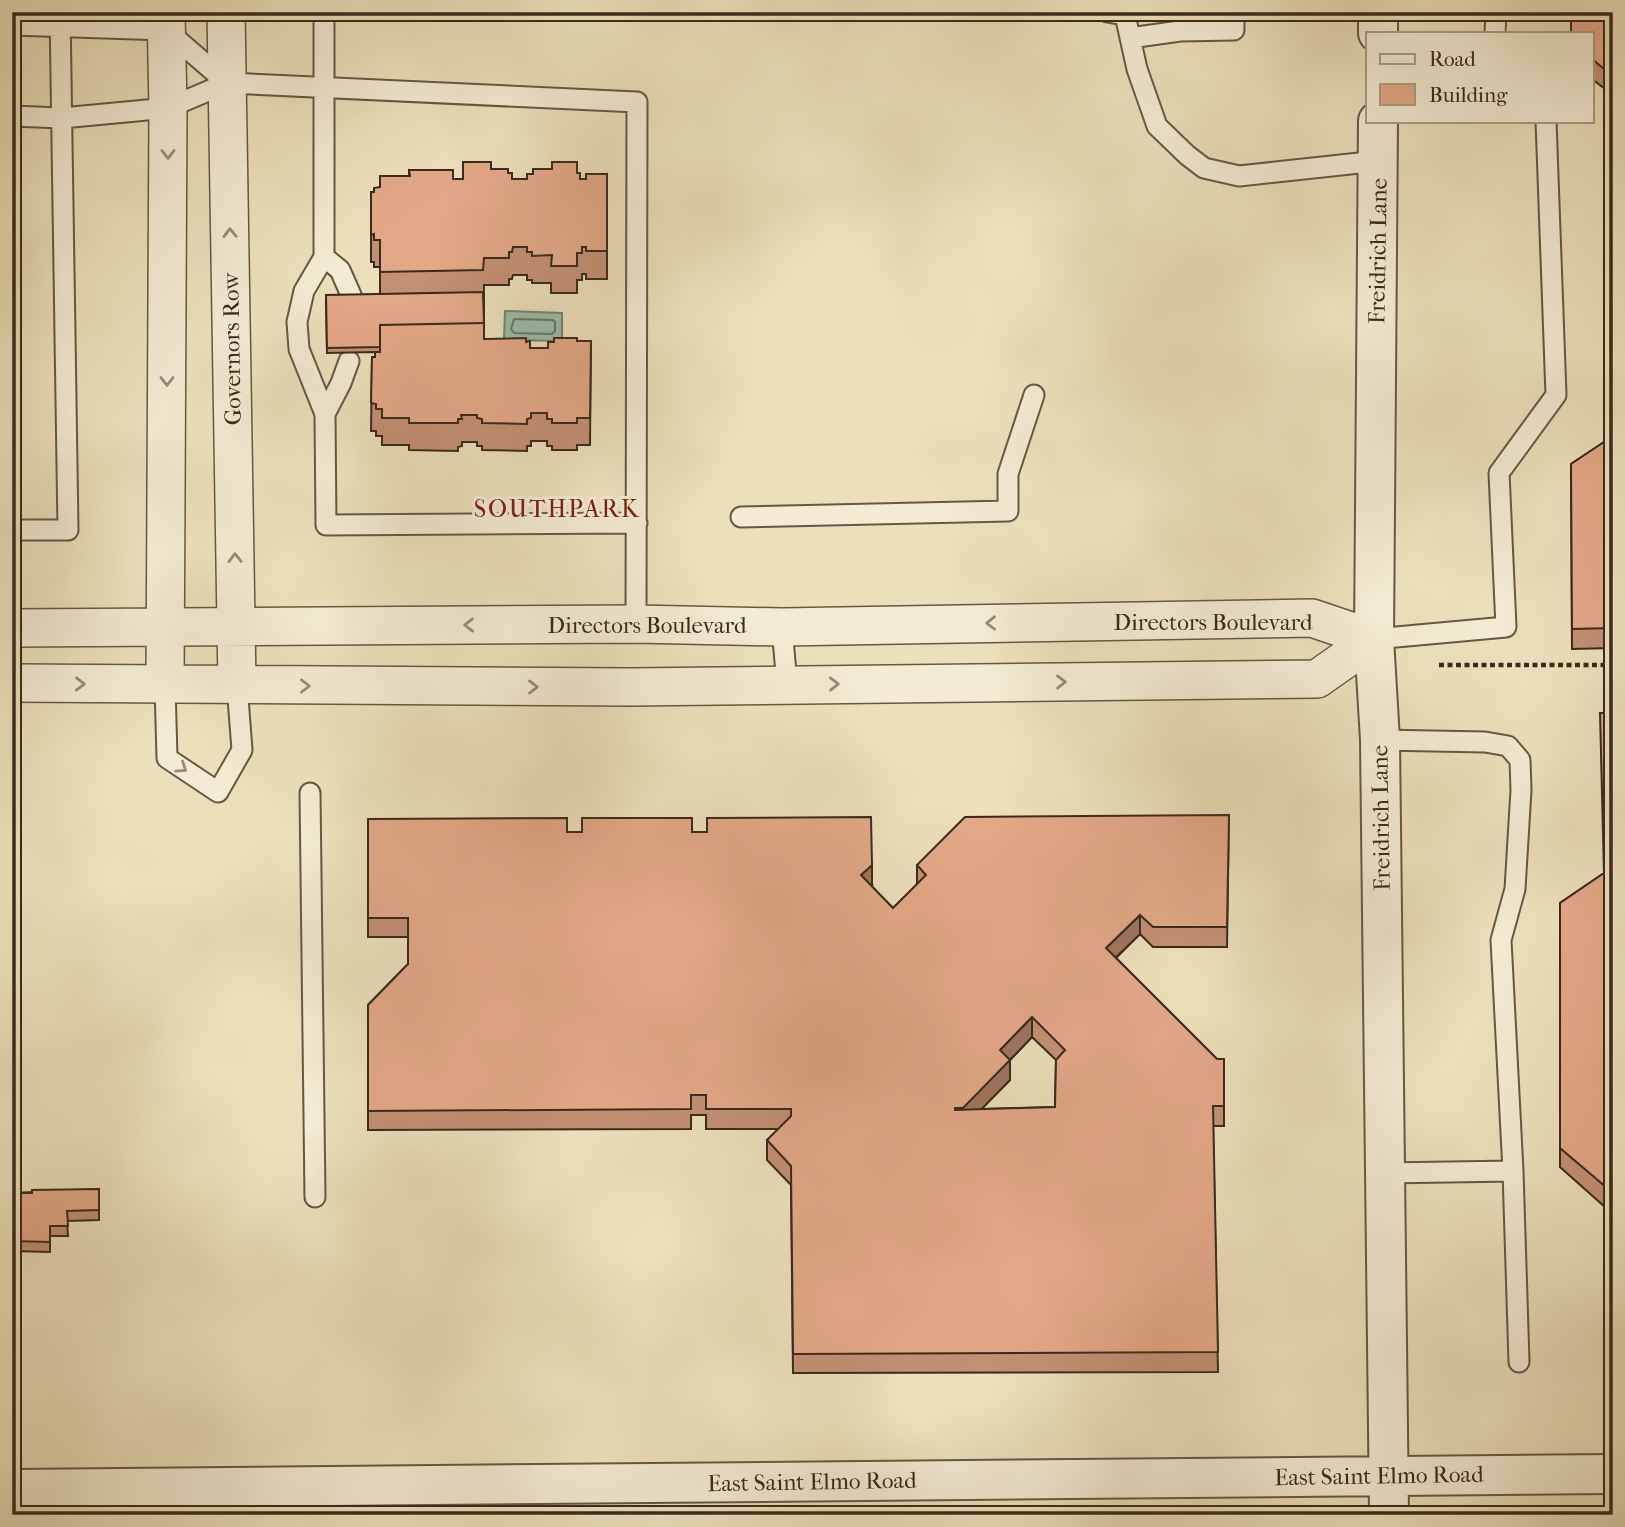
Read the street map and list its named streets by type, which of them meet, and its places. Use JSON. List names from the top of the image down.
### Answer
{
  "streets": {
    "street": [
      "Freidrich Lane",
      "Governors Row",
      "Directors Boulevard",
      "East Saint Elmo Road"
    ]
  },
  "crossings": [
    ["Freidrich Lane", "Directors Boulevard"],
    ["Freidrich Lane", "East Saint Elmo Road"],
    ["Governors Row", "Directors Boulevard"]
  ],
  "districts": ["SOUTHPARK"],
  "legend": ["Road", "Building"]
}
